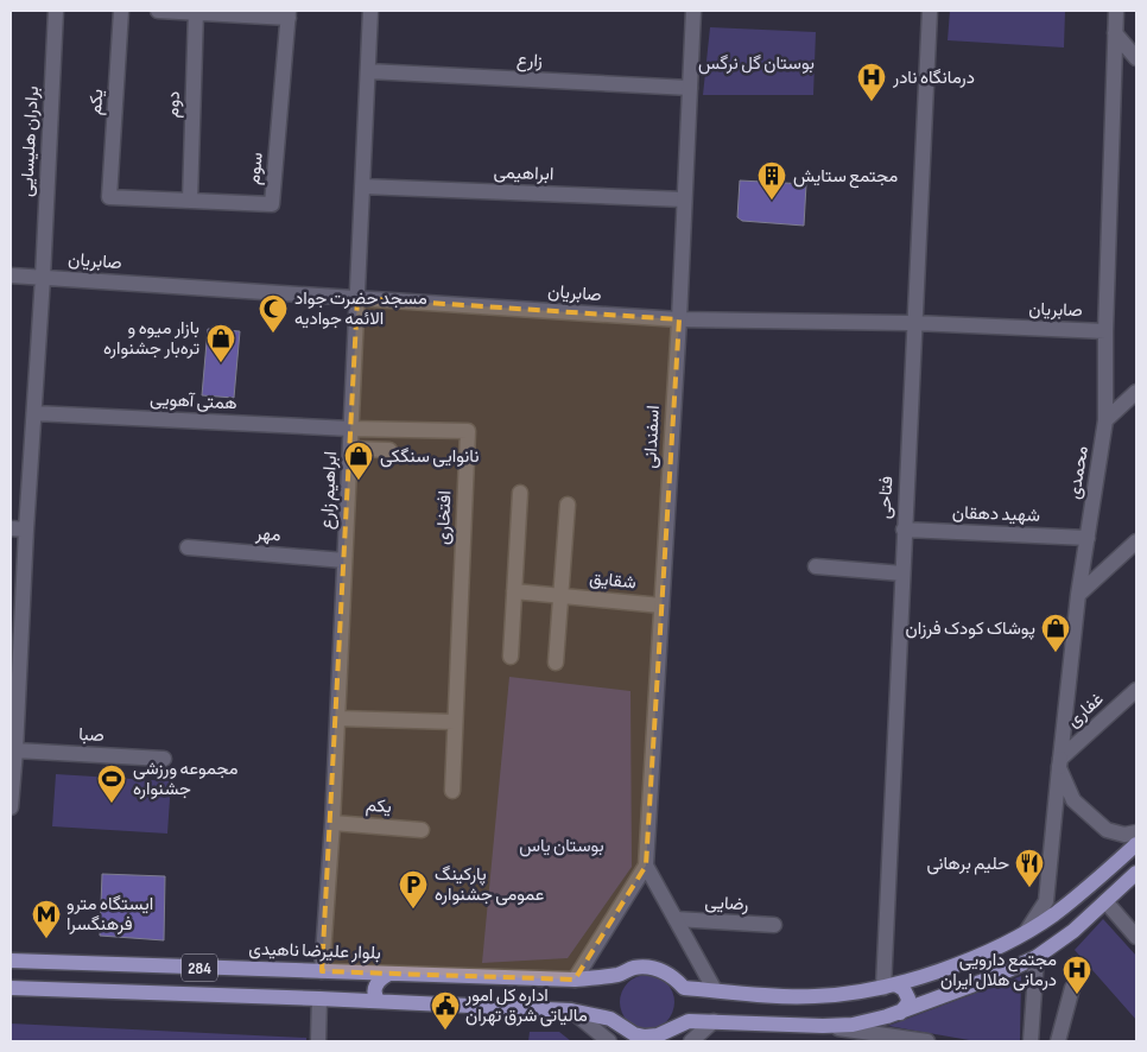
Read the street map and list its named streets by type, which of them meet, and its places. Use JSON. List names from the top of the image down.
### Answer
{
  "streets": {
    "main road": ["بلوار علیرضا ناهیدی", "284"],
    "street": [
      "زارع",
      "یکم",
      "دوم",
      "برادران هلیسایی",
      "سوم",
      "ابراهیمی",
      "صابریان",
      "همتی آهویی",
      "اسفندانی",
      "محمدی",
      "ابراهیم زارع",
      "فتاحی",
      "شهید دهقان",
      "افتخاری",
      "مهر",
      "شقایق",
      "غفاری",
      "صبا",
      "رضایی"
    ]
  },
  "crossings": [
    ["زارع", "اسفندانی"],
    ["زارع", "ابراهیم زارع"],
    ["یکم", "سوم"],
    ["یکم", "ابراهیم زارع"],
    ["دوم", "سوم"],
    ["برادران هلیسایی", "صابریان"],
    ["برادران هلیسایی", "همتی آهویی"],
    ["برادران هلیسایی", "صبا"],
    ["ابراهیمی", "اسفندانی"],
    ["ابراهیمی", "ابراهیم زارع"],
    ["صابریان", "اسفندانی"],
    ["صابریان", "محمدی"],
    ["صابریان", "ابراهیم زارع"],
    ["صابریان", "فتاحی"],
    ["همتی آهویی", "ابراهیم زارع"],
    ["همتی آهویی", "افتخاری"],
    ["اسفندانی", "شقایق"],
    ["محمدی", "شهید دهقان"],
    ["محمدی", "غفاری"],
    ["ابراهیم زارع", "افتخاری"],
    ["ابراهیم زارع", "مهر"],
    ["ابراهیم زارع", "بلوار علیرضا ناهیدی"],
    ["فتاحی", "شهید دهقان"]
  ],
  "parks": ["بوستان گل نرگس", "بوستان یاس"],
  "places": {
    "hospital": ["درمانگاه نادر", "مجتمع دارویی درمانی هلال ایران"],
    "building": ["مجتمع ستایش"],
    "mosque": ["مسجد حضرت جواد الائمه جوادیه"],
    "shop": ["بازار میوه و تره‌بار جشنواره", "نانوایی سنگکی", "پوشاک کودک فرزان"],
    "sports": ["مجموعه ورزشی جشنواره"],
    "restaurant": ["حلیم برهانی"],
    "parking": ["پارکینگ عمومی جشنواره"],
    "metro station": ["ایستگاه مترو فرهنگسرا"],
    "public building": ["اداره کل امور مالیاتی شرق تهران"]
  }
}
